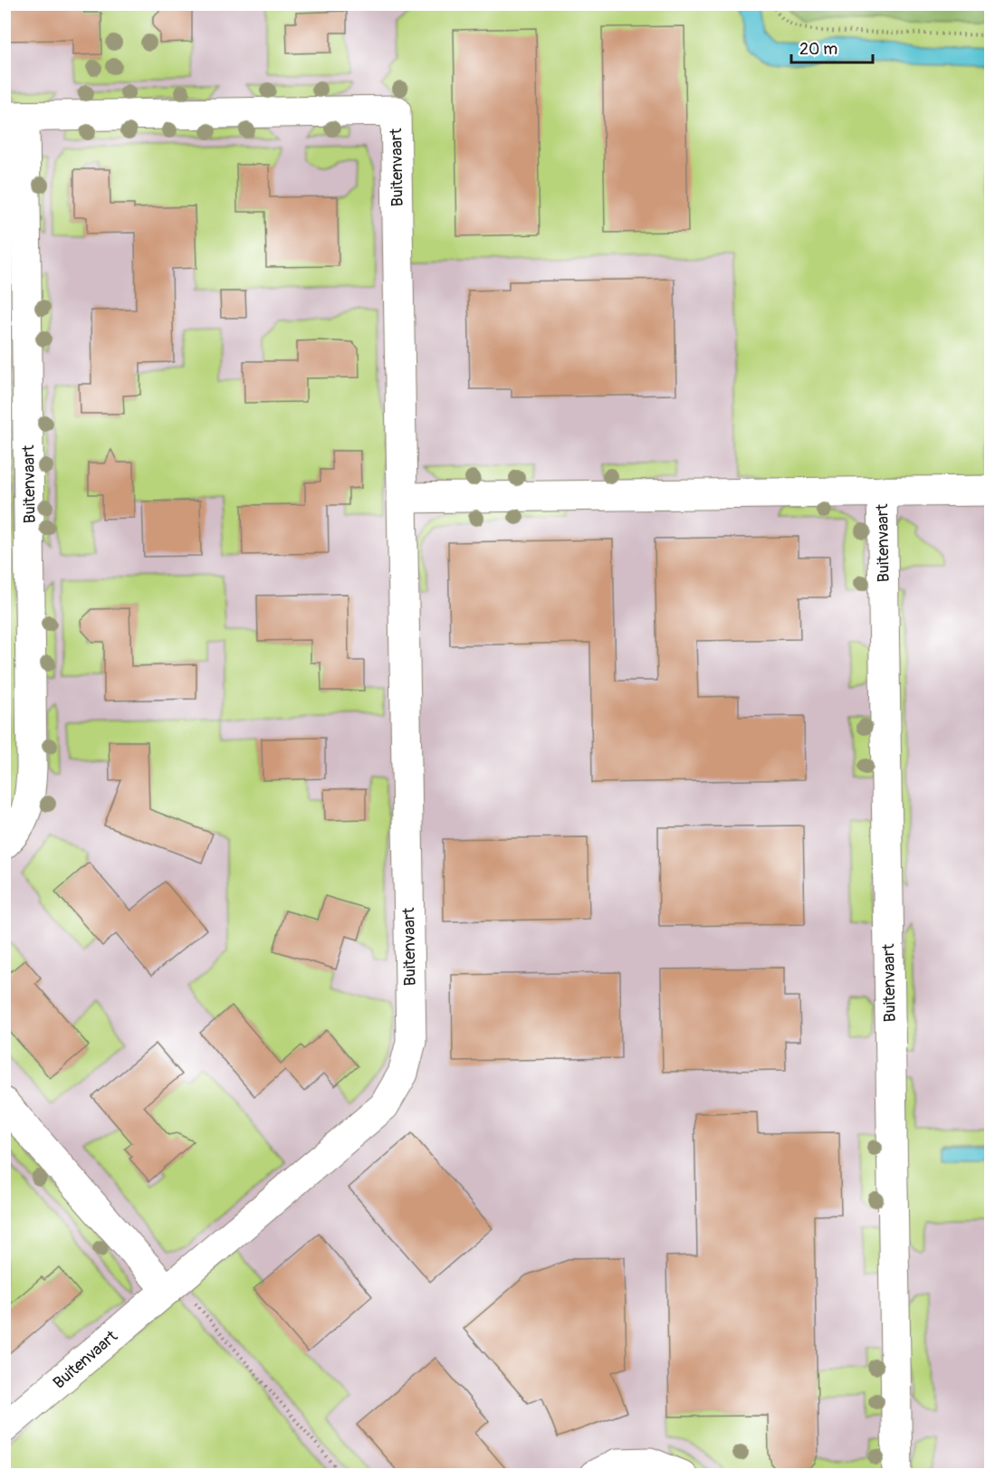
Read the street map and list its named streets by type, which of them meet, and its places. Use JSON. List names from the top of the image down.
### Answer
{
  "streets": {
    "street": ["Buitenvaart"]
  },
  "scale_bar": "20 m"
}
